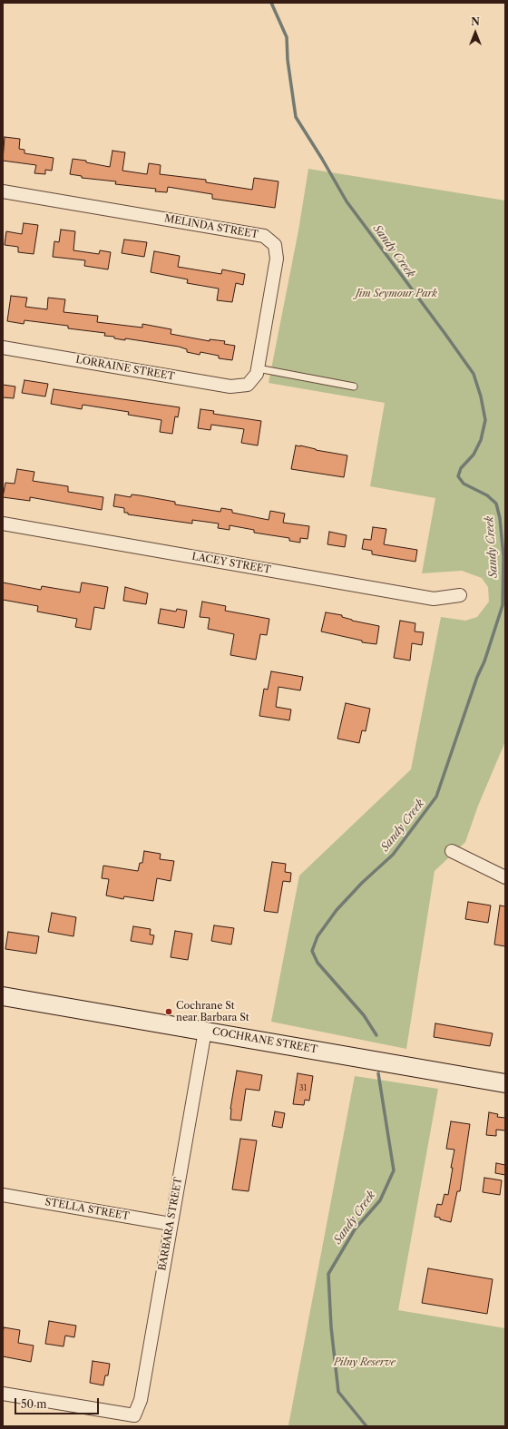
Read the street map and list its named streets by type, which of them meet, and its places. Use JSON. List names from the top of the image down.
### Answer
{
  "streets": {
    "street": [
      "MELINDA STREET",
      "LORRAINE STREET",
      "LACEY STREET",
      "COCHRANE STREET",
      "STELLA STREET",
      "BARBARA STREET"
    ]
  },
  "crossings": [
    ["MELINDA STREET", "LORRAINE STREET"],
    ["COCHRANE STREET", "BARBARA STREET"],
    ["STELLA STREET", "BARBARA STREET"]
  ],
  "water": ["Sandy Creek"],
  "parks": ["Jim Seymour Park", "Pilny Reserve"],
  "places": ["Cochrane St near Barbara St"],
  "house_numbers": ["31"],
  "scale_bar": "50 m",
  "north": "top"
}
